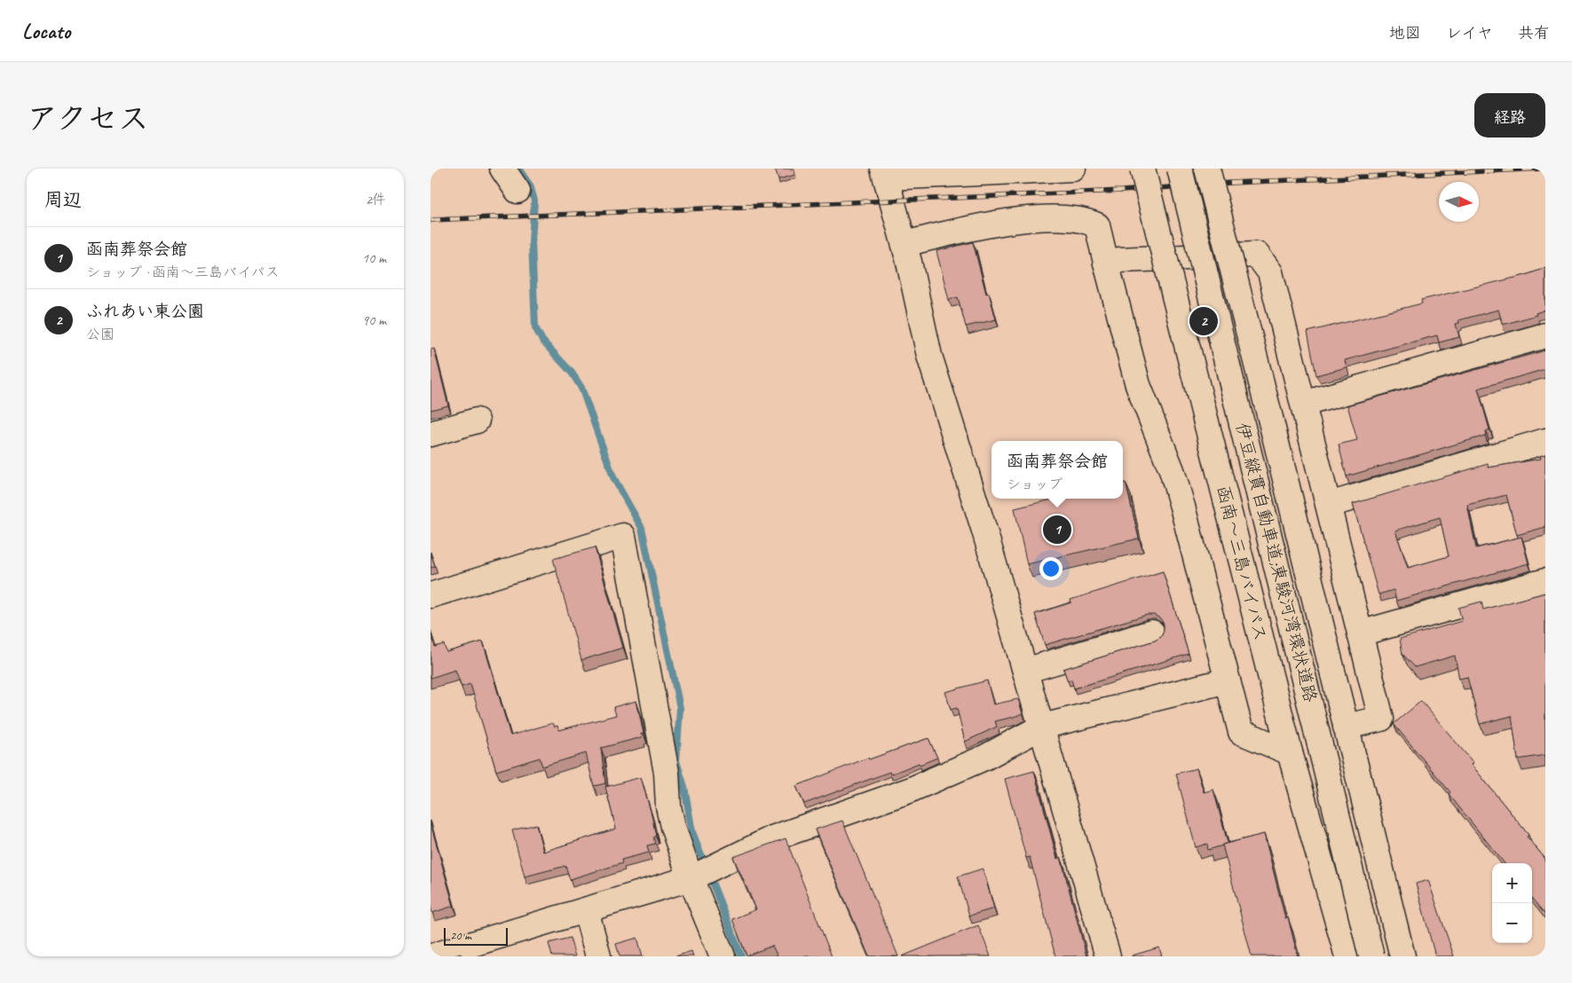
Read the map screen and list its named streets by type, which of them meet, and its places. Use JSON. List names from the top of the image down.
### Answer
{
  "streets": {
    "main road": ["伊豆縦貫自動車道;東駿河湾環状道路", "函南～三島バイパス"]
  },
  "scale_bar": "20 m",
  "north": "right",
  "page": {
    "header": "Locato",
    "nav": ["地図", "レイヤ", "共有"],
    "title": "アクセス",
    "buttons": "経路",
    "heading": ["周辺", "2件"],
    "list": [
      {
        "mark": "1",
        "name": "函南葬祭会館",
        "note": "ショップ · 函南～三島バイパス",
        "value": "10 m"
      },
      {
        "mark": "2",
        "name": "ふれあい東公園",
        "note": "公園",
        "value": "90 m"
      }
    ],
    "pins": ["2", "1"],
    "popup": ["函南葬祭会館", "ショップ"],
    "map_buttons": ["+", "−"],
    "scale": "20 m"
  }
}
